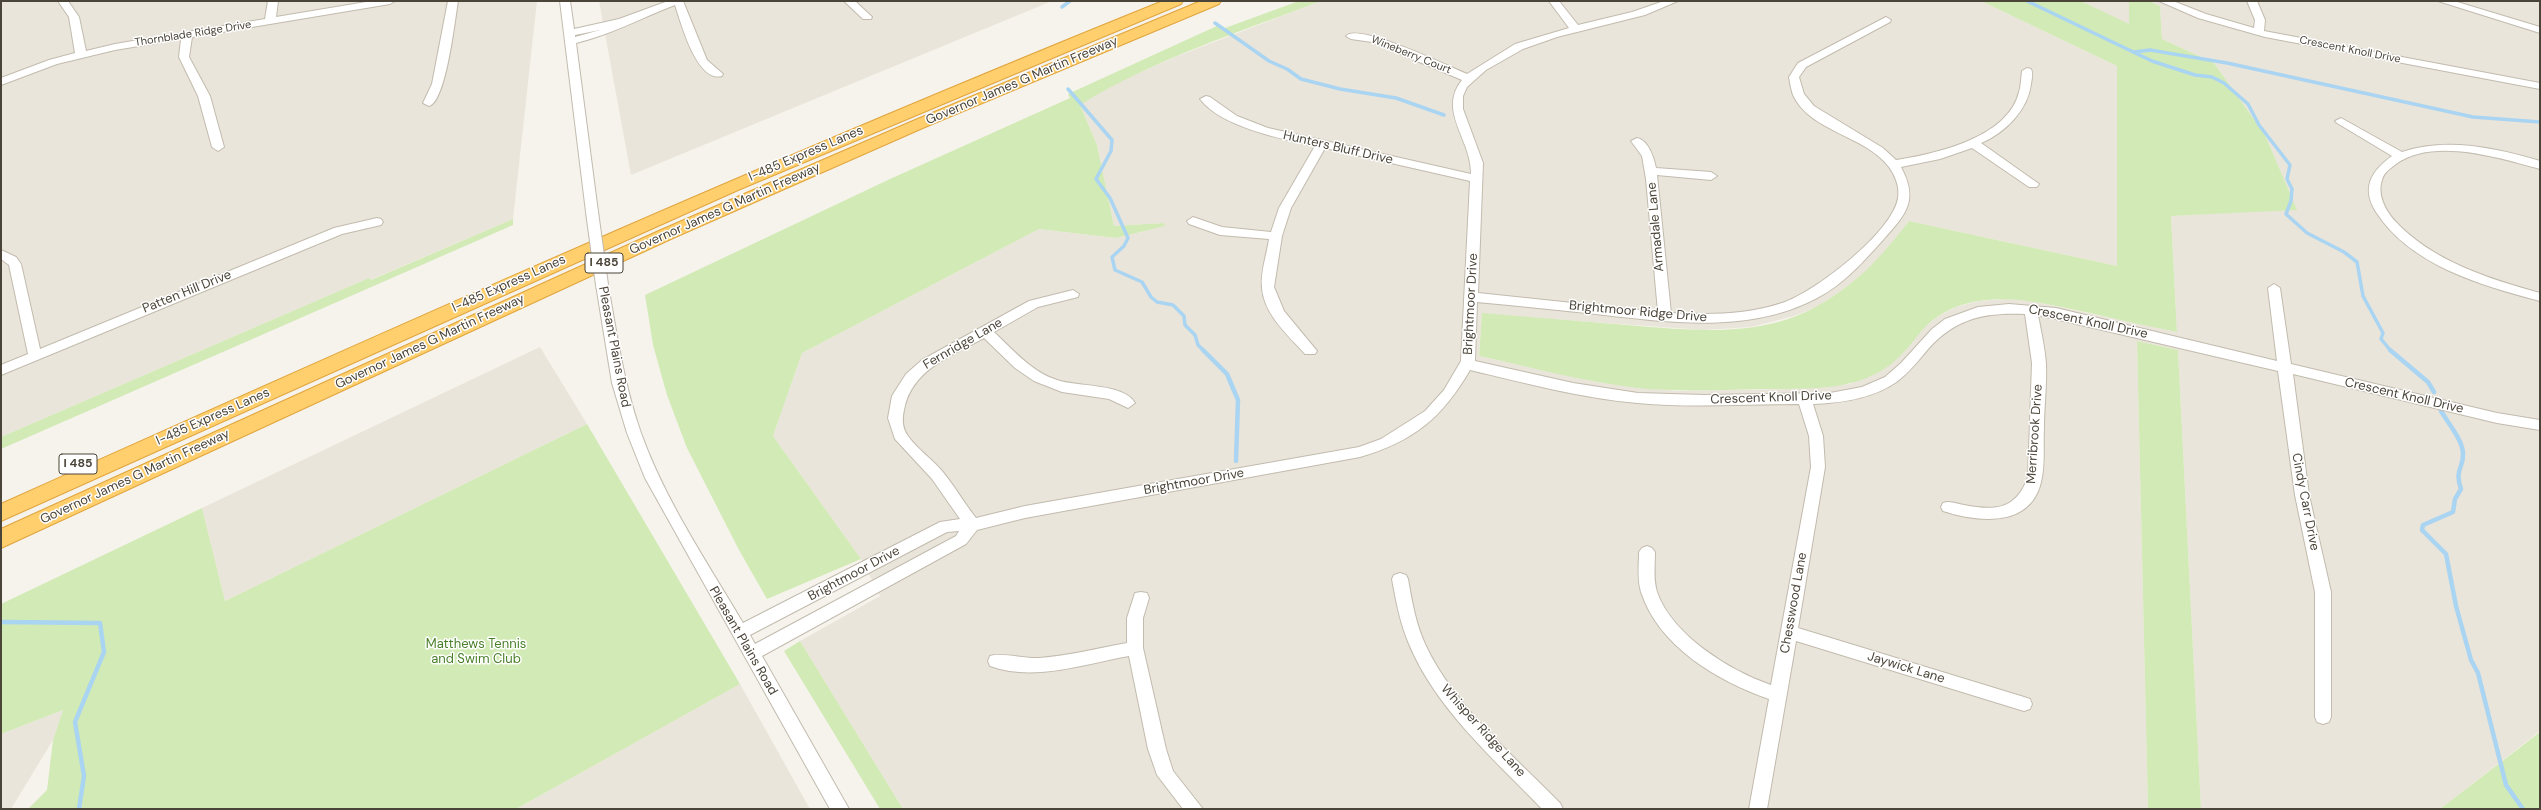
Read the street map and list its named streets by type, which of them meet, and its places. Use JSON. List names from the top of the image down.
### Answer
{
  "streets": {
    "highway": ["Governor James G Martin Freeway", "I-485 Express Lanes", "I 485"],
    "street": [
      "Thornblade Ridge Drive",
      "Crescent Knoll Drive",
      "Wineberry Court",
      "Hunters Bluff Drive",
      "Armadale Lane",
      "Patten Hill Drive",
      "Brightmoor Drive",
      "Brightmoor Ridge Drive",
      "Fernridge Lane",
      "Pleasant Plains Road",
      "Merribrook Drive",
      "Cindy Carr Drive",
      "Chesswood Lane",
      "Jaywick Lane",
      "Whisper Ridge Lane"
    ]
  },
  "crossings": [
    ["Crescent Knoll Drive", "Brightmoor Drive"],
    ["Crescent Knoll Drive", "Merribrook Drive"],
    ["Crescent Knoll Drive", "Cindy Carr Drive"],
    ["Crescent Knoll Drive", "Chesswood Lane"],
    ["Wineberry Court", "Brightmoor Drive"],
    ["Hunters Bluff Drive", "Brightmoor Drive"],
    ["Armadale Lane", "Brightmoor Ridge Drive"],
    ["Brightmoor Drive", "Brightmoor Ridge Drive"],
    ["Brightmoor Drive", "Fernridge Lane"],
    ["Brightmoor Drive", "Pleasant Plains Road"],
    ["Chesswood Lane", "Jaywick Lane"]
  ],
  "parks": ["Matthews Tennis and Swim Club"]
}
